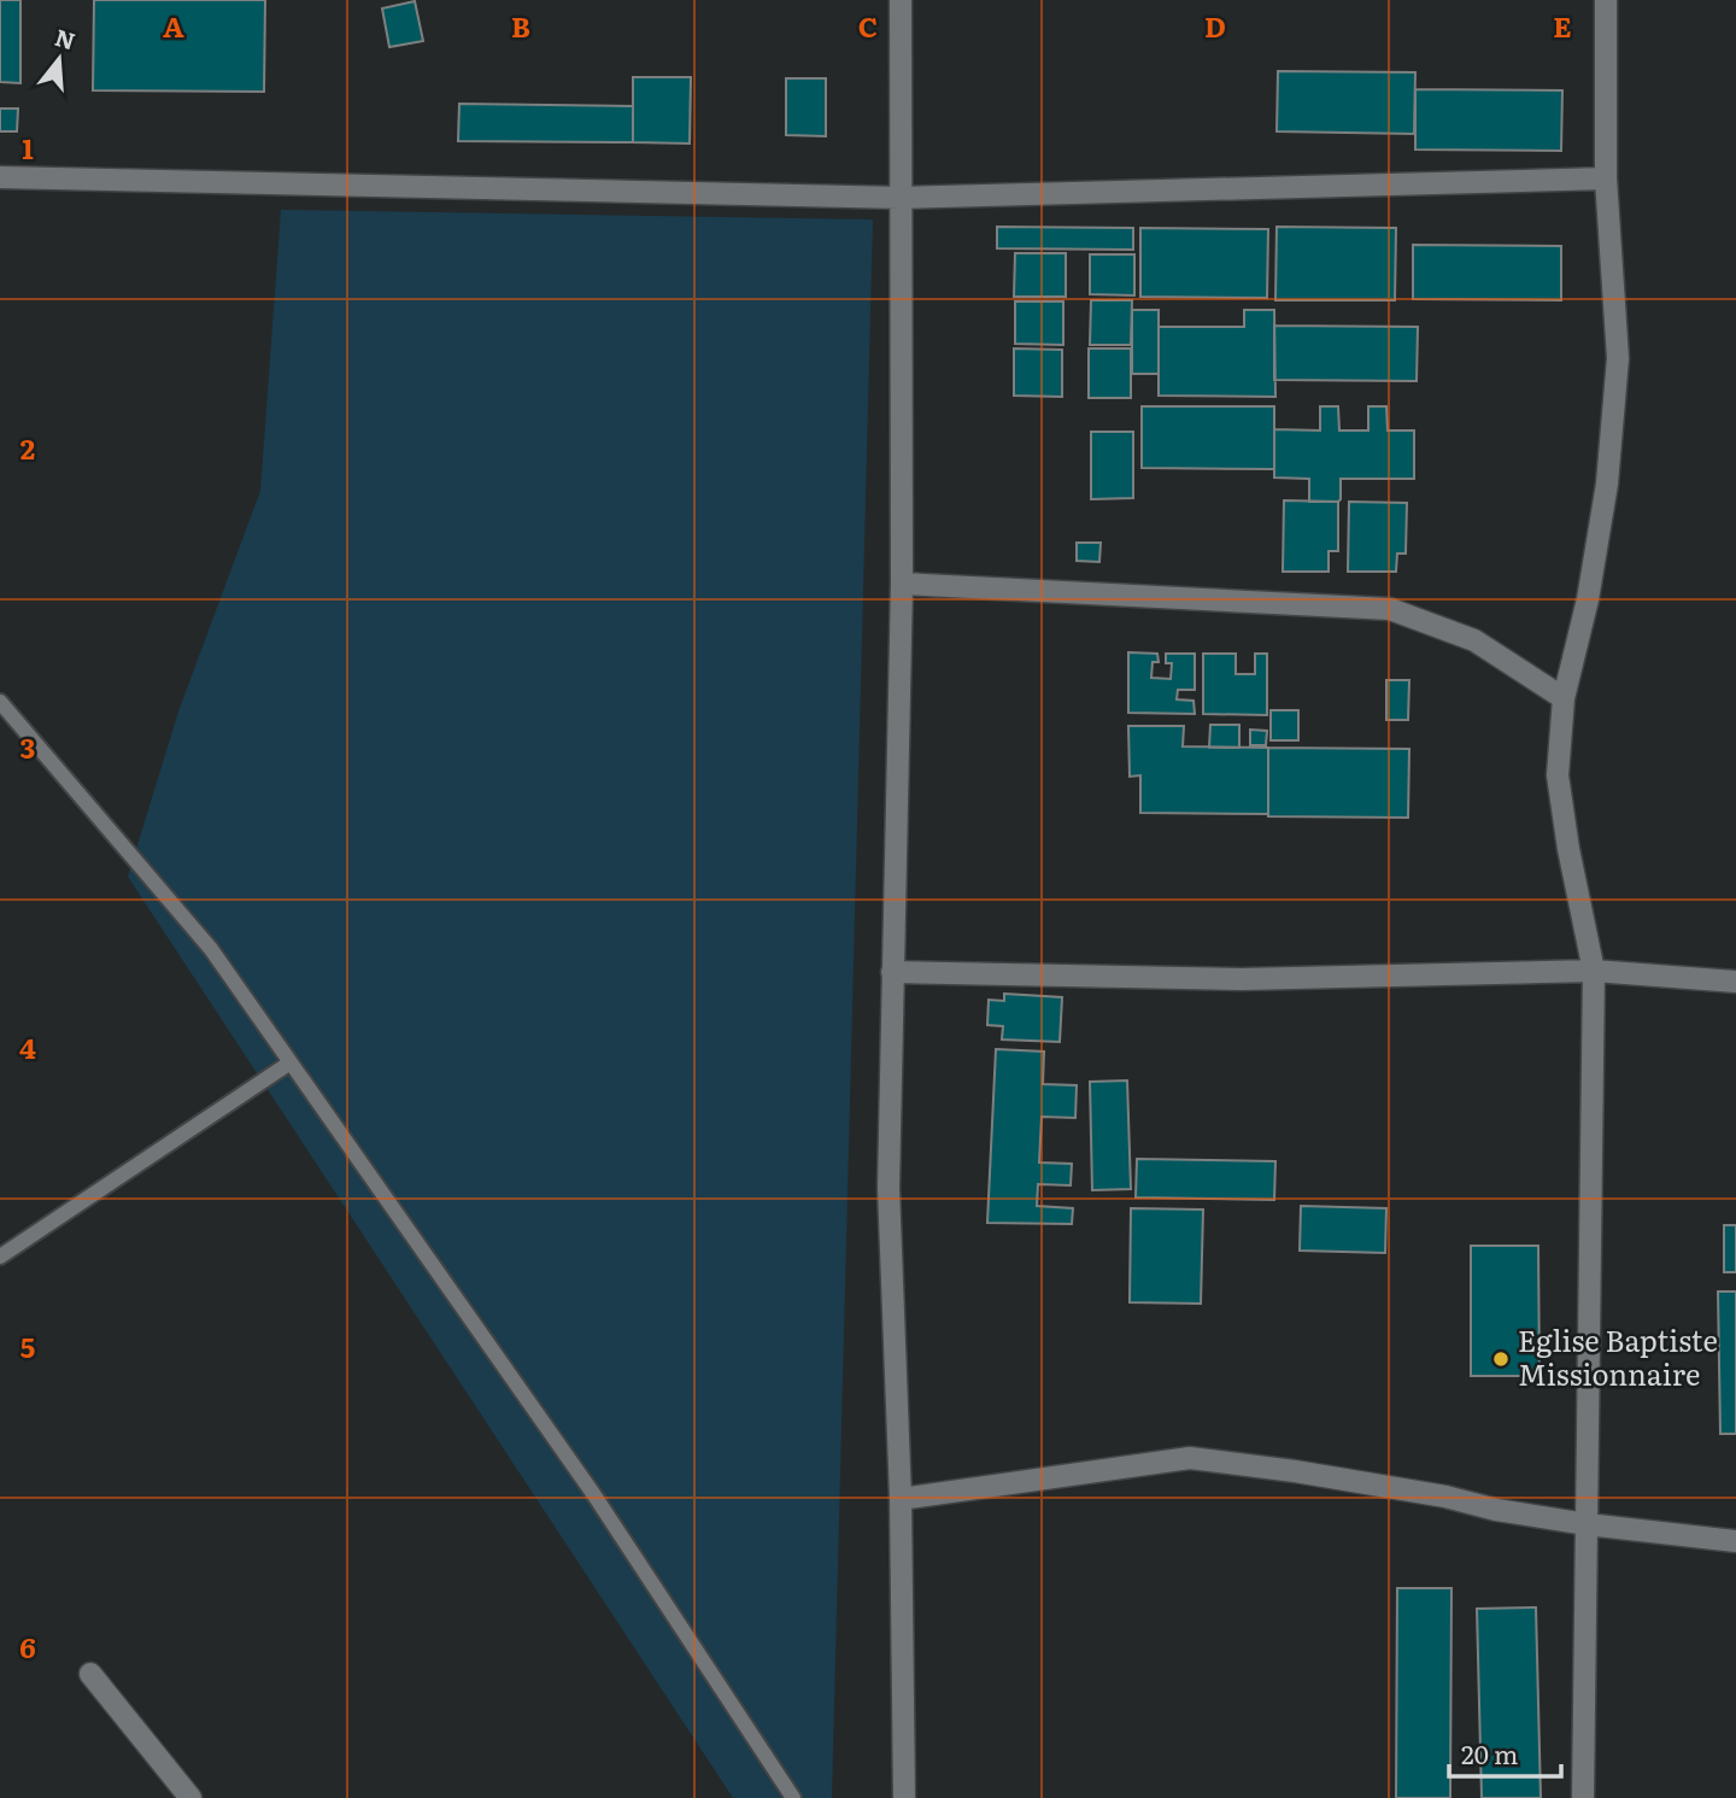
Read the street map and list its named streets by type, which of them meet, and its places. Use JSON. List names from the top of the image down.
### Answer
{
  "places": ["Eglise Baptiste Missionnaire"],
  "scale_bar": "20 m",
  "north": "top",
  "grid": {
    "columns": [
      "A",
      "B",
      "C",
      "D",
      "E"
    ],
    "rows": [
      "1",
      "2",
      "3",
      "4",
      "5",
      "6"
    ]
  }
}
